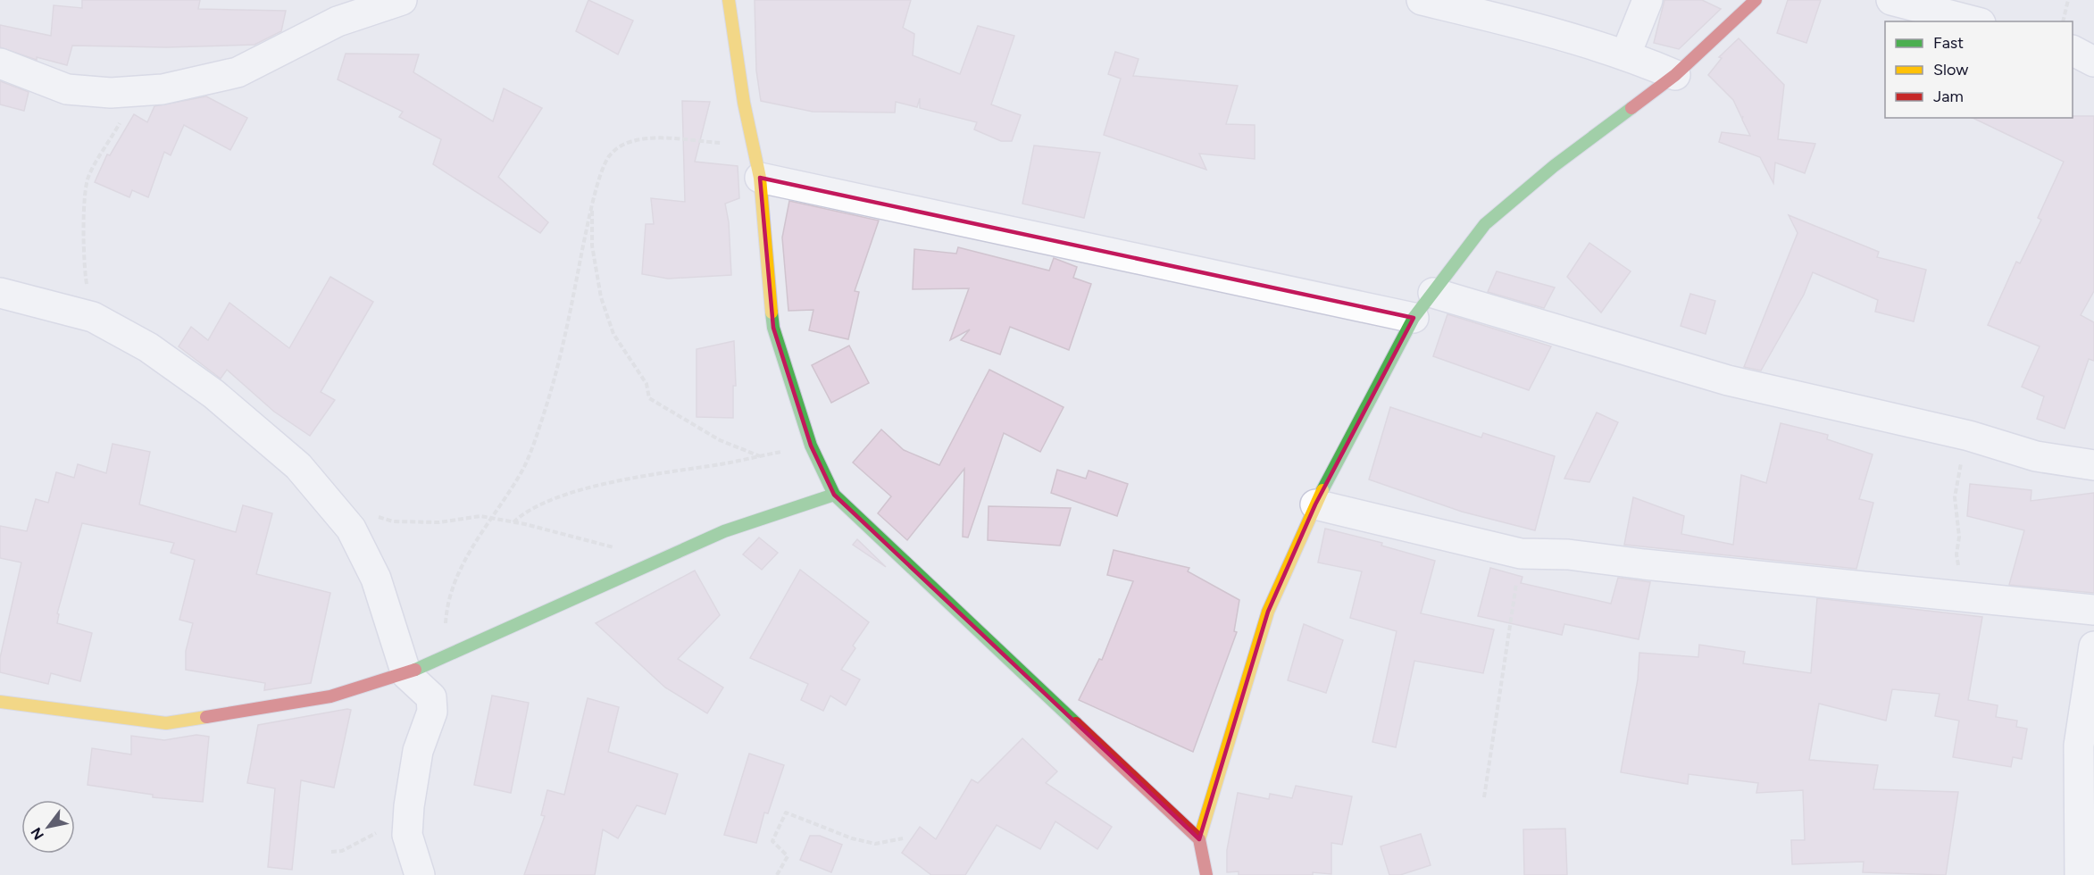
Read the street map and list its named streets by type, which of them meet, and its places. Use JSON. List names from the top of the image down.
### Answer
{
  "legend": ["Fast", "Slow", "Jam"],
  "north": "bottom left"
}
